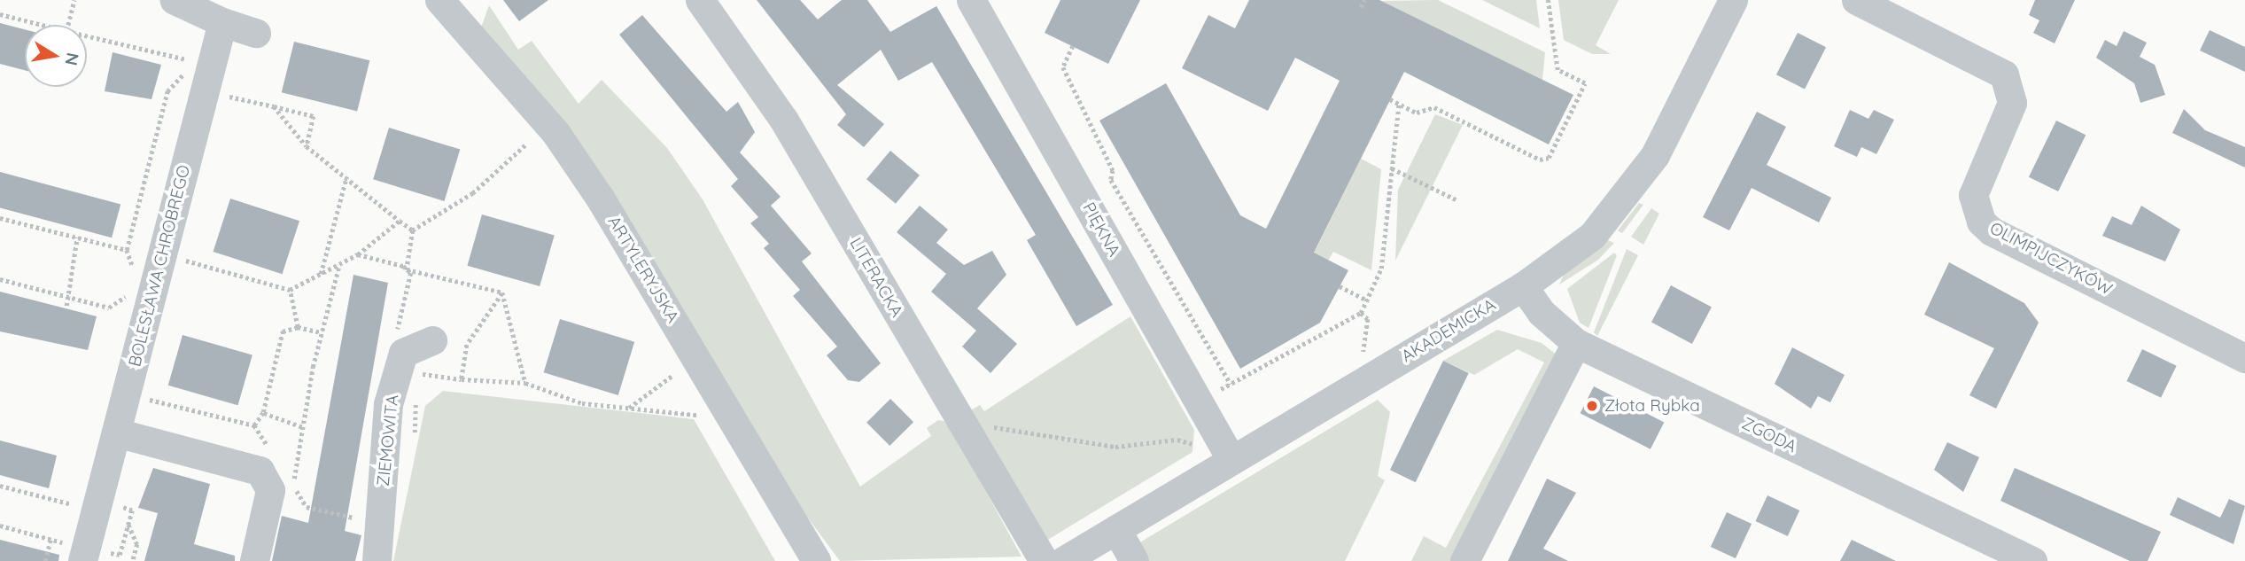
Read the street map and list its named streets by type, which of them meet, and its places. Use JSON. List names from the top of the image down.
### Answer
{
  "streets": {
    "street": [
      "PIĘKNA",
      "OLIMPIJCZYKÓW",
      "BOLESŁAWA CHROBREGO",
      "ARTYLERYJSKA",
      "LITERACKA",
      "AKADEMICKA",
      "ZGODA",
      "ZIEMOWITA"
    ]
  },
  "crossings": [
    ["PIĘKNA", "AKADEMICKA"],
    ["AKADEMICKA", "ZGODA"]
  ],
  "places": ["Złota Rybka"],
  "north": "right"
}
